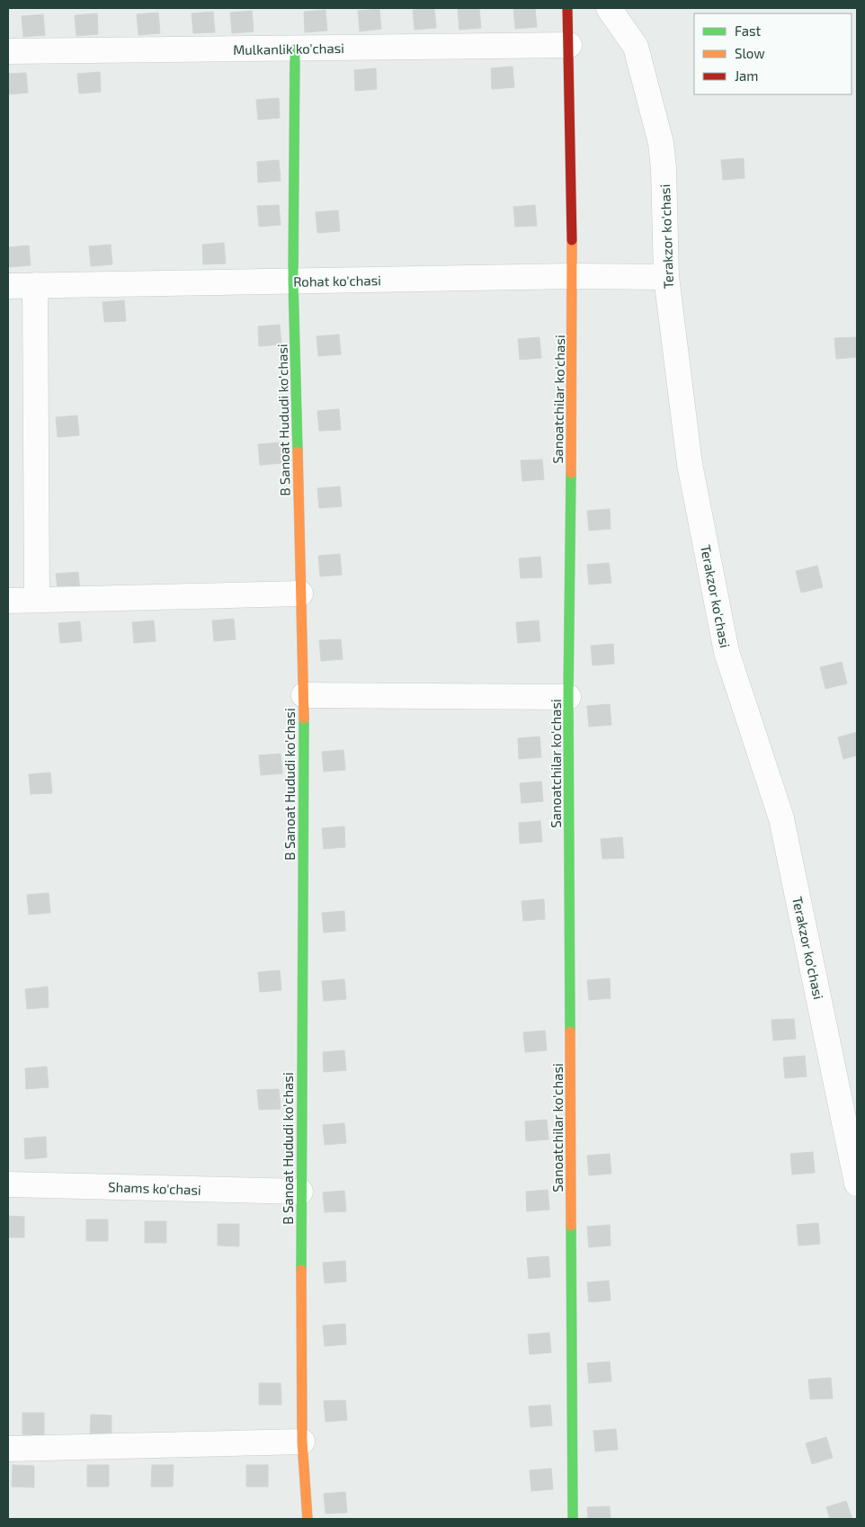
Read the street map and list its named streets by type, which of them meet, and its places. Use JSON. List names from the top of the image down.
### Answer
{
  "streets": {
    "street": [
      "Mulkanlik ko'chasi",
      "Terakzor ko'chasi",
      "Rohat ko'chasi",
      "Sanoatchilar ko'chasi",
      "B Sanoat Hududi ko'chasi",
      "Shams ko'chasi"
    ]
  },
  "crossings": [
    ["Mulkanlik ko'chasi", "Sanoatchilar ko'chasi"],
    ["Mulkanlik ko'chasi", "B Sanoat Hududi ko'chasi"],
    ["Terakzor ko'chasi", "Rohat ko'chasi"],
    ["Rohat ko'chasi", "Sanoatchilar ko'chasi"],
    ["Rohat ko'chasi", "B Sanoat Hududi ko'chasi"],
    ["B Sanoat Hududi ko'chasi", "Shams ko'chasi"]
  ],
  "legend": ["Fast", "Slow", "Jam"]
}
